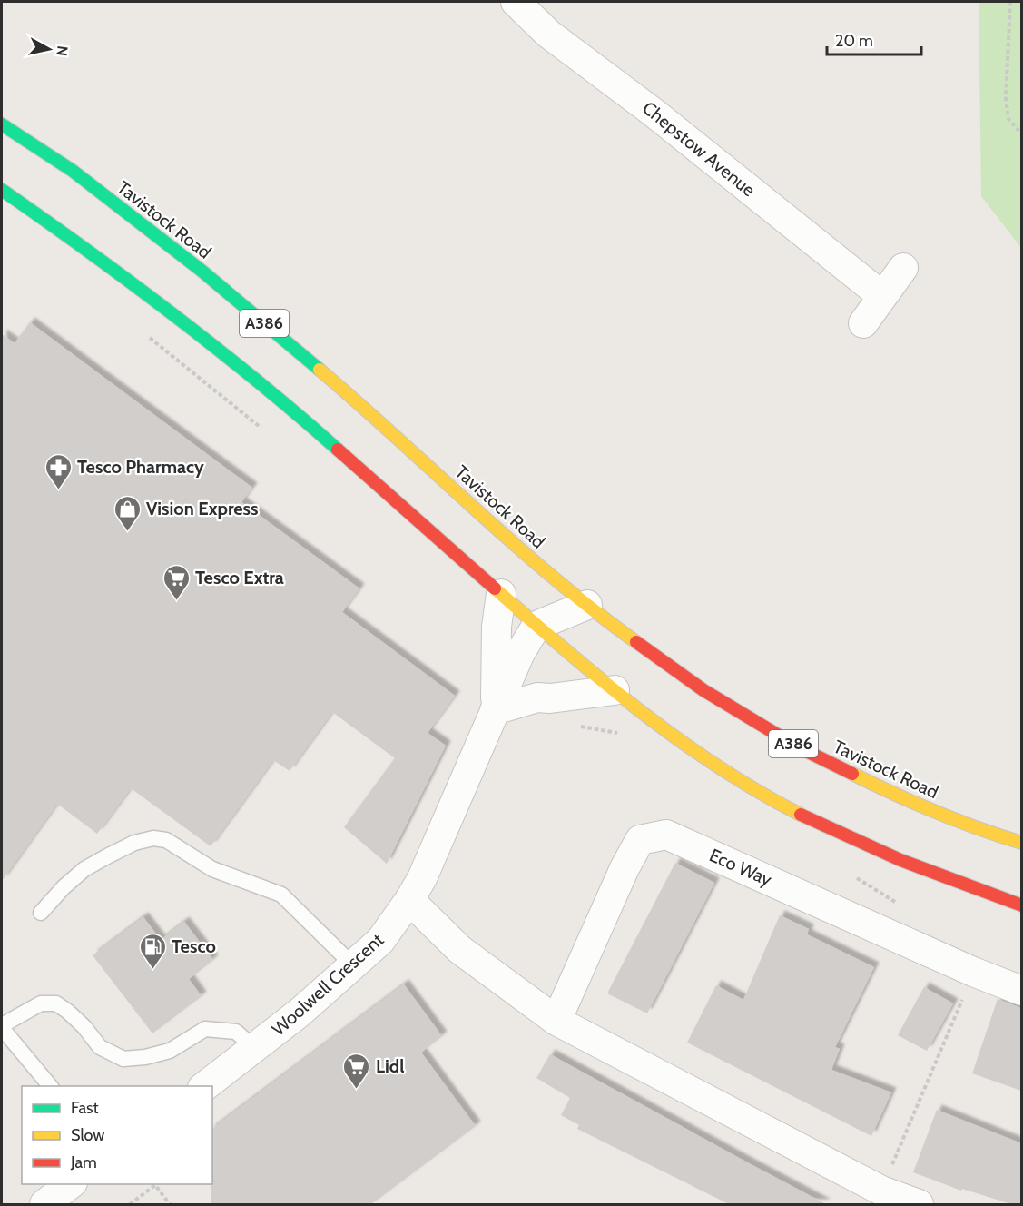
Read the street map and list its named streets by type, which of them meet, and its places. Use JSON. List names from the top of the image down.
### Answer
{
  "streets": {
    "highway": ["Tavistock Road", "A386"],
    "street": ["Chepstow Avenue", "Eco Way", "Woolwell Crescent"]
  },
  "crossings": [
    ["A386", "Woolwell Crescent"]
  ],
  "places": {
    "pharmacy": ["Tesco Pharmacy"],
    "shop": ["Vision Express"],
    "supermarket": ["Tesco Extra", "Lidl"],
    "fuel station": ["Tesco"]
  },
  "legend": ["Fast", "Slow", "Jam"],
  "scale_bar": "20 m",
  "north": "right"
}
